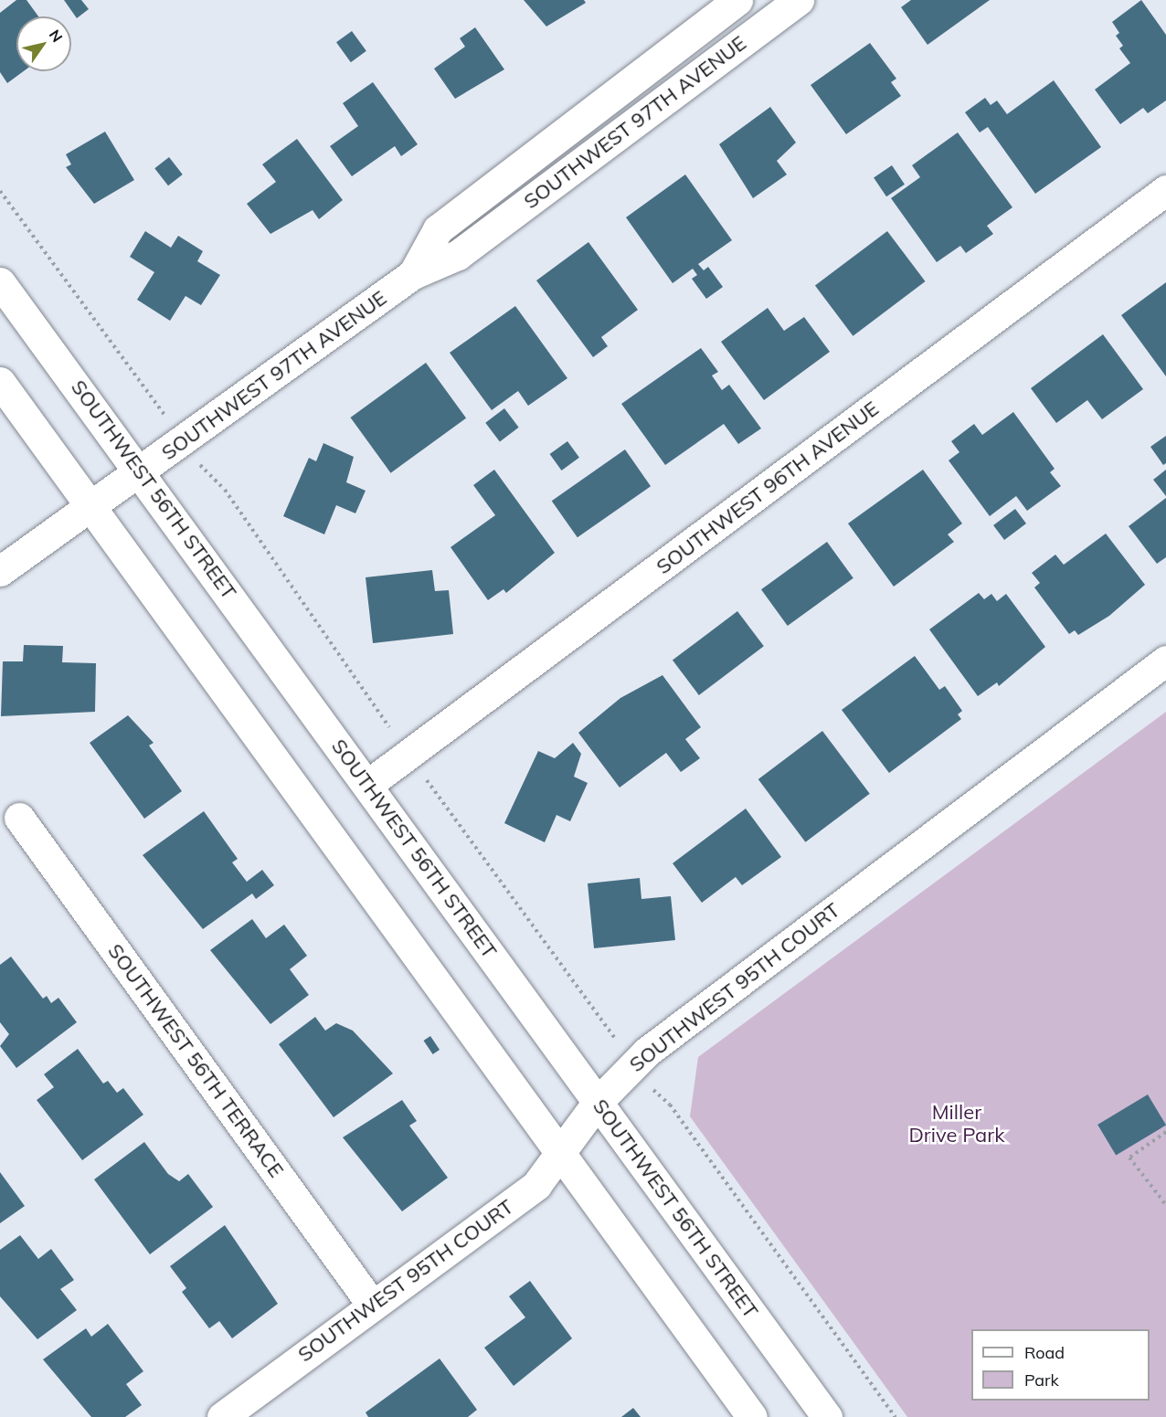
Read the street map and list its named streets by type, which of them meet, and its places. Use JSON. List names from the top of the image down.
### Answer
{
  "streets": {
    "street": [
      "SOUTHWEST 97TH AVENUE",
      "SOUTHWEST 96TH AVENUE",
      "SOUTHWEST 56TH STREET",
      "SOUTHWEST 95TH COURT",
      "SOUTHWEST 56TH TERRACE"
    ]
  },
  "crossings": [
    ["SOUTHWEST 97TH AVENUE", "SOUTHWEST 56TH STREET"],
    ["SOUTHWEST 96TH AVENUE", "SOUTHWEST 56TH STREET"],
    ["SOUTHWEST 56TH STREET", "SOUTHWEST 95TH COURT"],
    ["SOUTHWEST 95TH COURT", "SOUTHWEST 56TH TERRACE"]
  ],
  "parks": ["Miller Drive Park"],
  "legend": ["Road", "Park"],
  "north": "top right"
}
